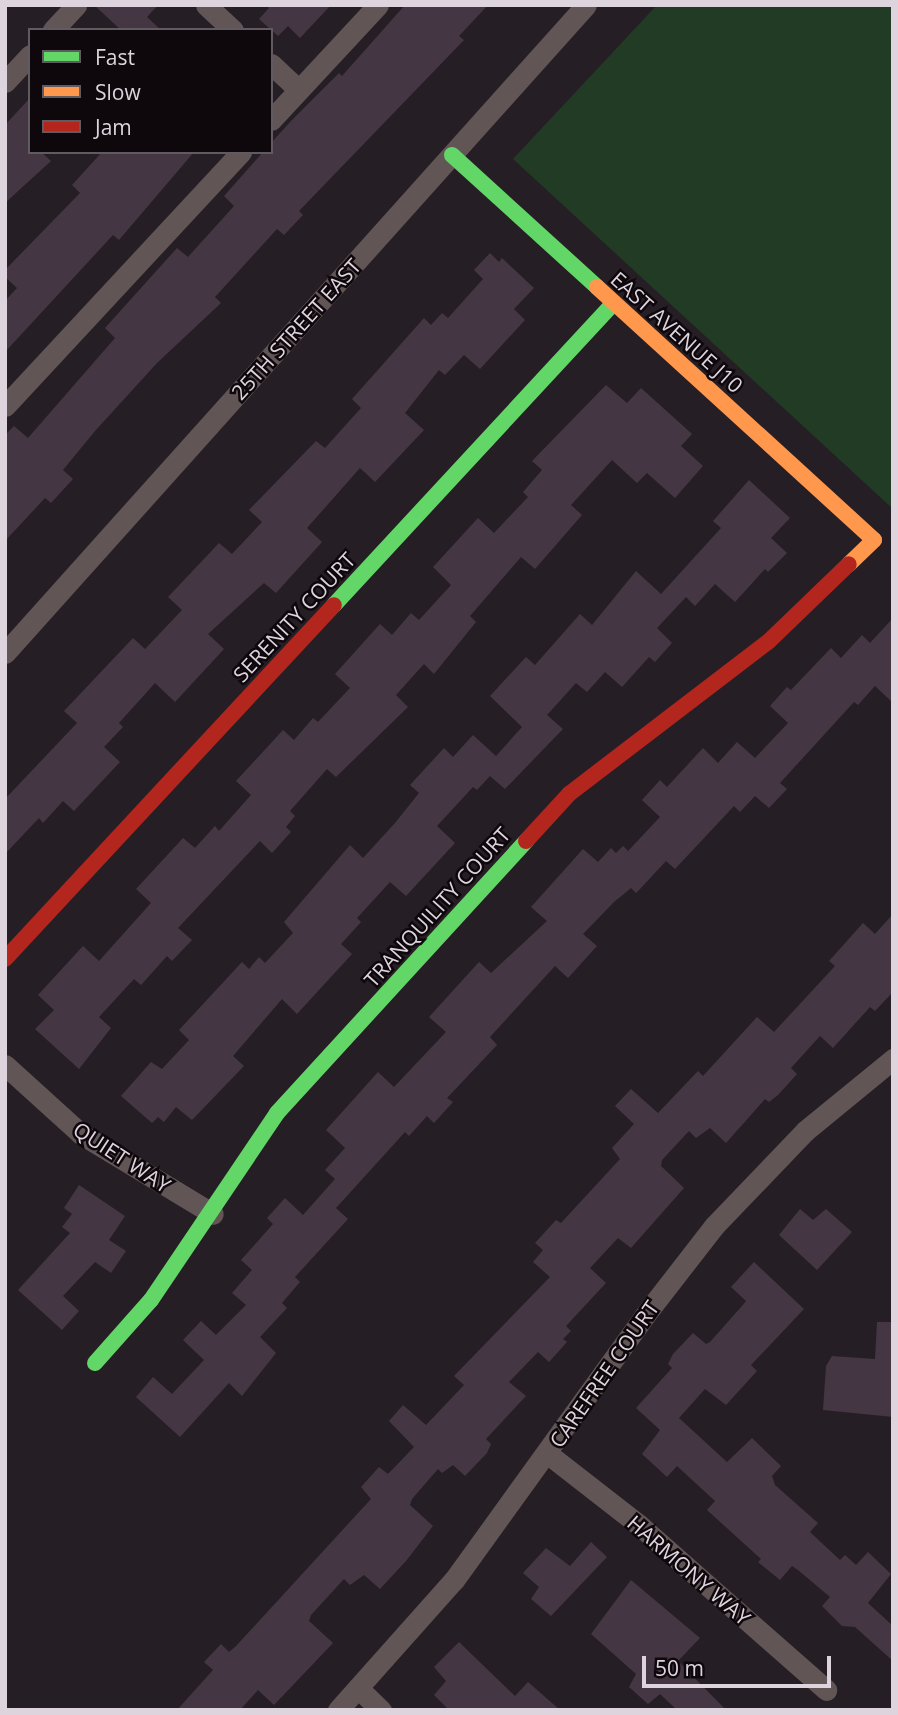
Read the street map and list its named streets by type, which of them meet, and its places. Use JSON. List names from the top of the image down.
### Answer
{
  "streets": {
    "street": [
      "25TH STREET EAST",
      "EAST AVENUE J10",
      "SERENITY COURT",
      "TRANQUILITY COURT",
      "QUIET WAY",
      "CAREFREE COURT",
      "HARMONY WAY"
    ]
  },
  "crossings": [
    ["25TH STREET EAST", "EAST AVENUE J10"],
    ["EAST AVENUE J10", "SERENITY COURT"],
    ["EAST AVENUE J10", "TRANQUILITY COURT"],
    ["TRANQUILITY COURT", "QUIET WAY"],
    ["CAREFREE COURT", "HARMONY WAY"]
  ],
  "legend": ["Fast", "Slow", "Jam"],
  "scale_bar": "50 m"
}
